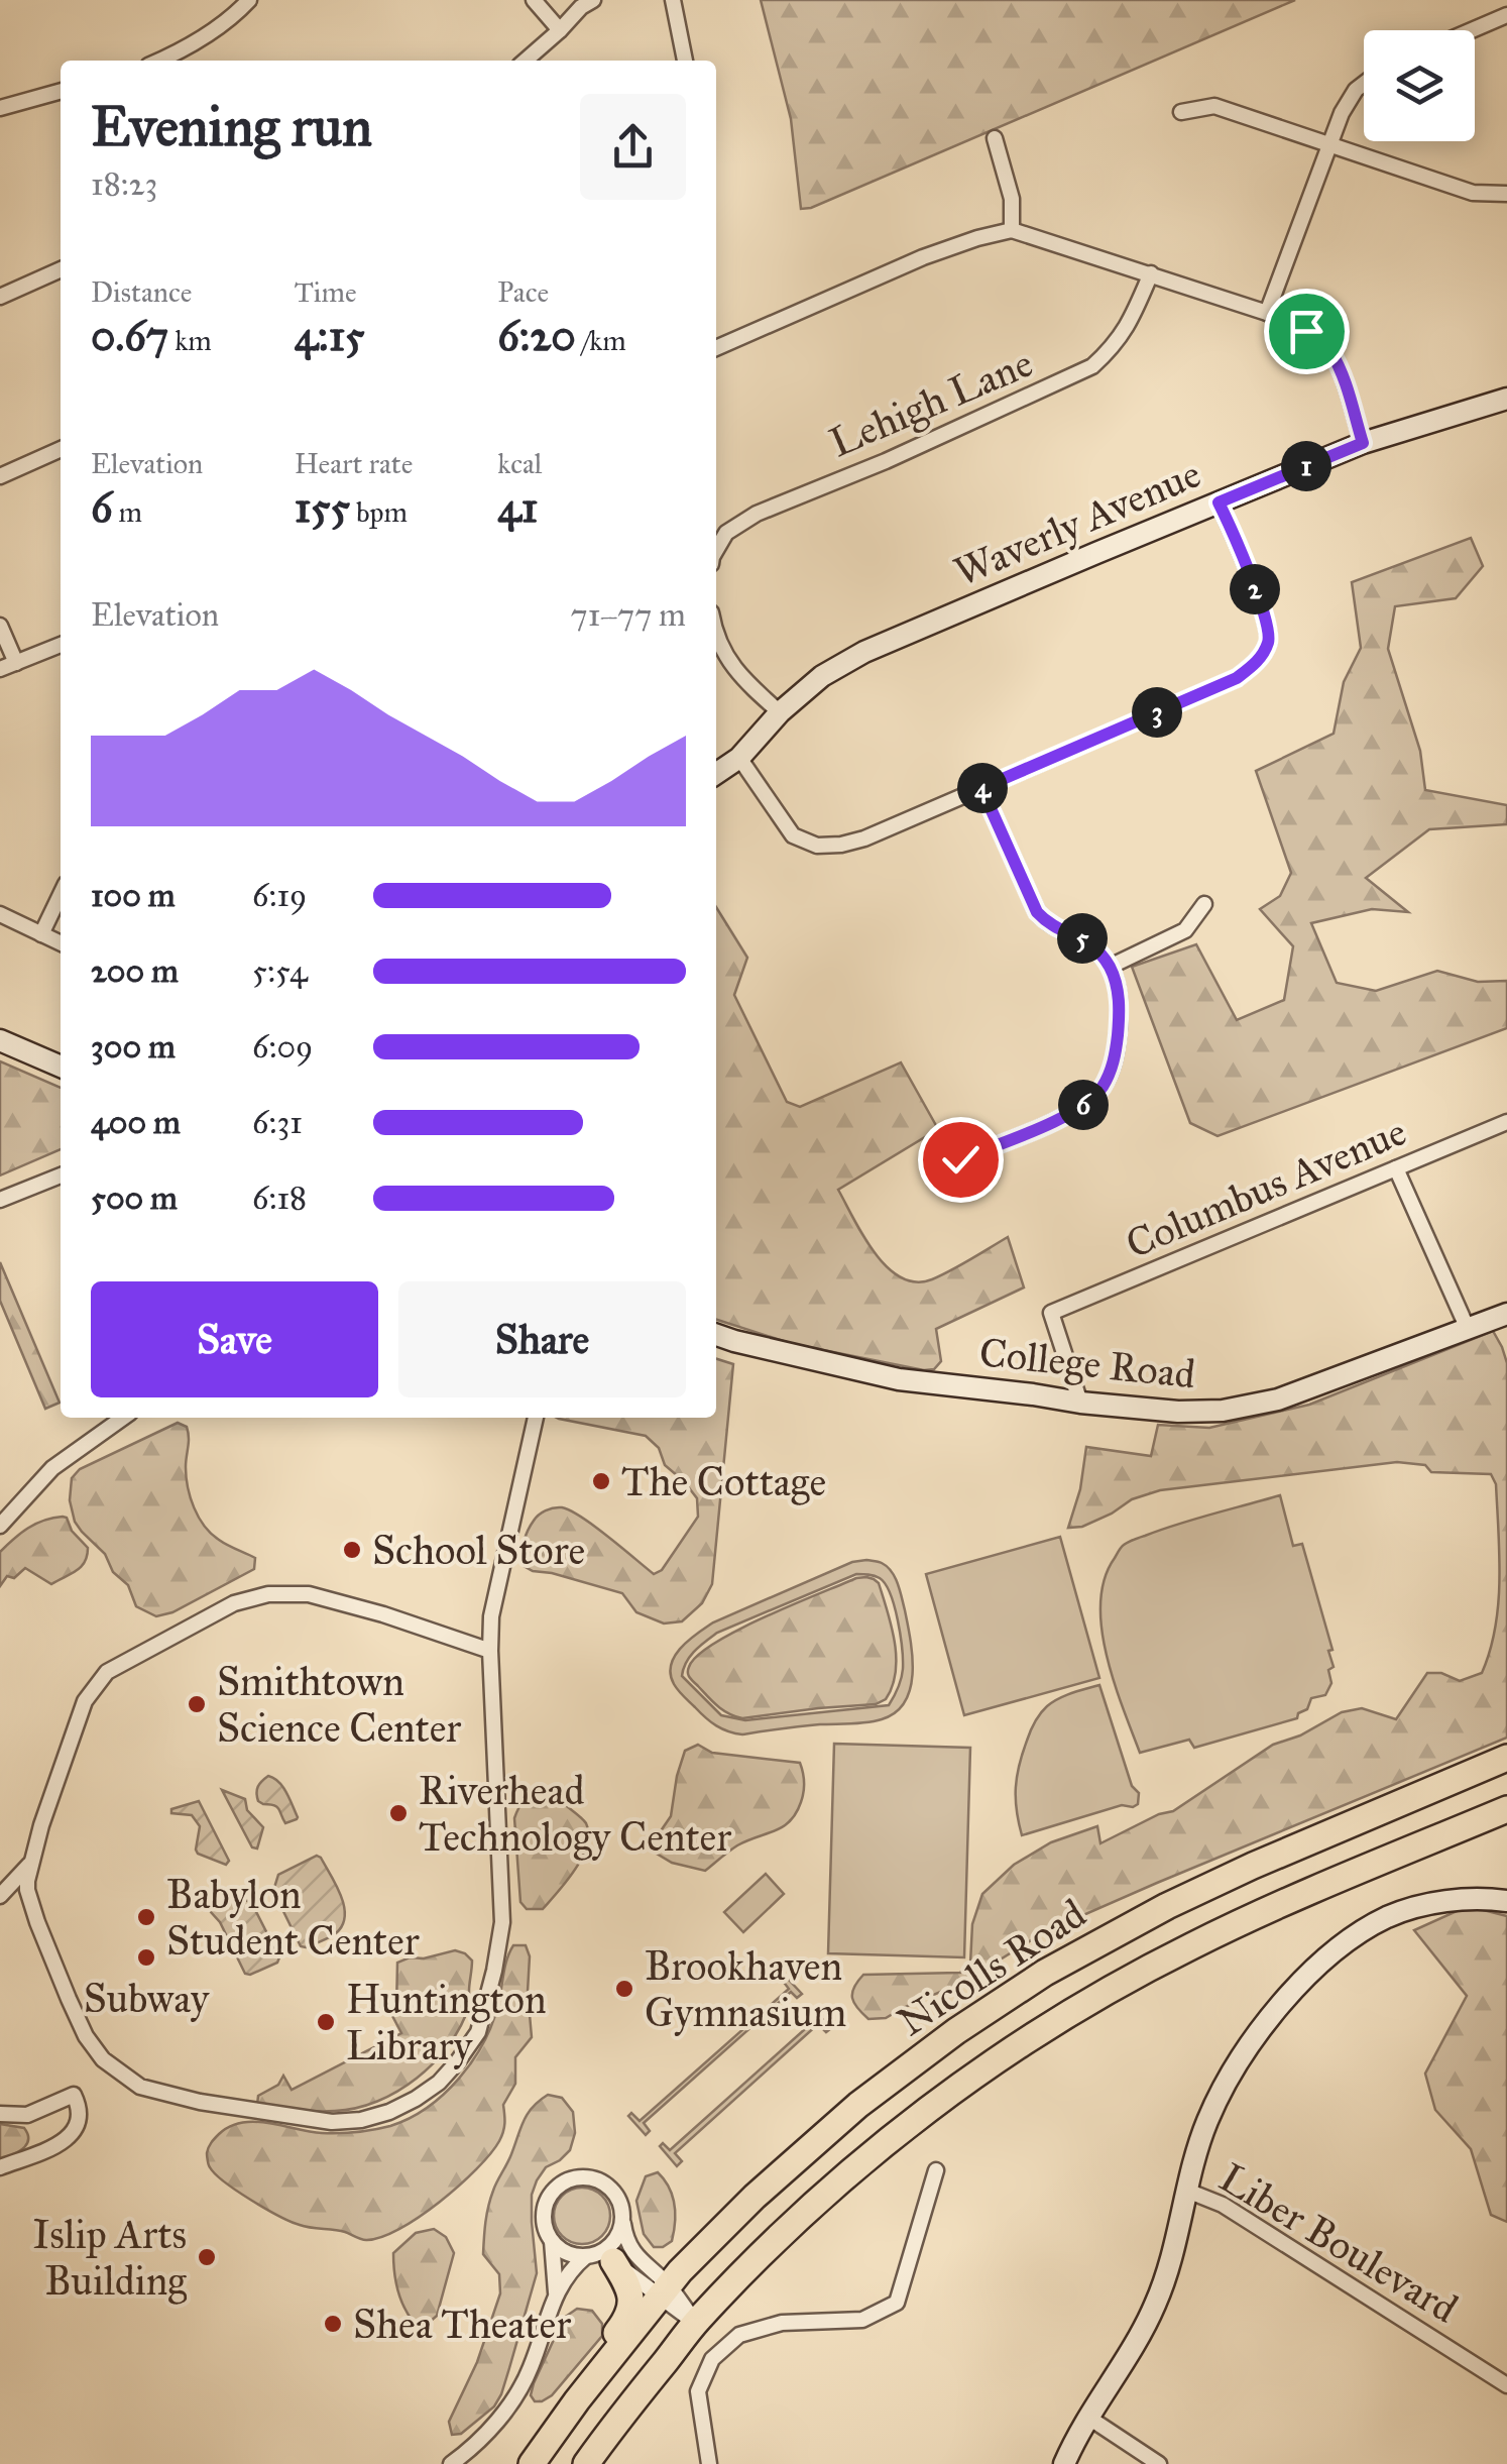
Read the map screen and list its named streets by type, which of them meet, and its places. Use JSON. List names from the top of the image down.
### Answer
{
  "streets": {
    "highway": ["Nicolls Road"],
    "street": [
      "Lehigh Lane",
      "Waverly Avenue",
      "Columbus Avenue",
      "College Road",
      "Liber Boulevard"
    ]
  },
  "crossings": [
    ["Columbus Avenue", "College Road"]
  ],
  "places": [
    "The Cottage",
    "School Store",
    "Smithtown Science Center",
    "Riverhead Technology Center",
    "Babylon Student Center",
    "Subway",
    "Brookhaven Gymnasium",
    "Huntington Library",
    "Islip Arts Building",
    "Shea Theater"
  ],
  "page": {
    "heading": ["Evening run", "18:23"],
    "stats": [
      ["Distance", "0.67 km"],
      ["Time", "4:15"],
      ["Pace", "6:20 /km"],
      ["Elevation", "6 m"],
      ["Heart rate", "155 bpm"],
      ["kcal", "41"]
    ],
    "pins": [
      "1",
      "2",
      "3",
      "4",
      "5",
      "6"
    ],
    "chart": ["Elevation", "71–77 m"],
    "list": [
      {
        "name": "100 m",
        "note": "6:19"
      },
      {
        "name": "200 m",
        "note": "5:54"
      },
      {
        "name": "300 m",
        "note": "6:09"
      },
      {
        "name": "400 m",
        "note": "6:31"
      },
      {
        "name": "500 m",
        "note": "6:18"
      }
    ],
    "buttons": ["Save", "Share"]
  }
}
